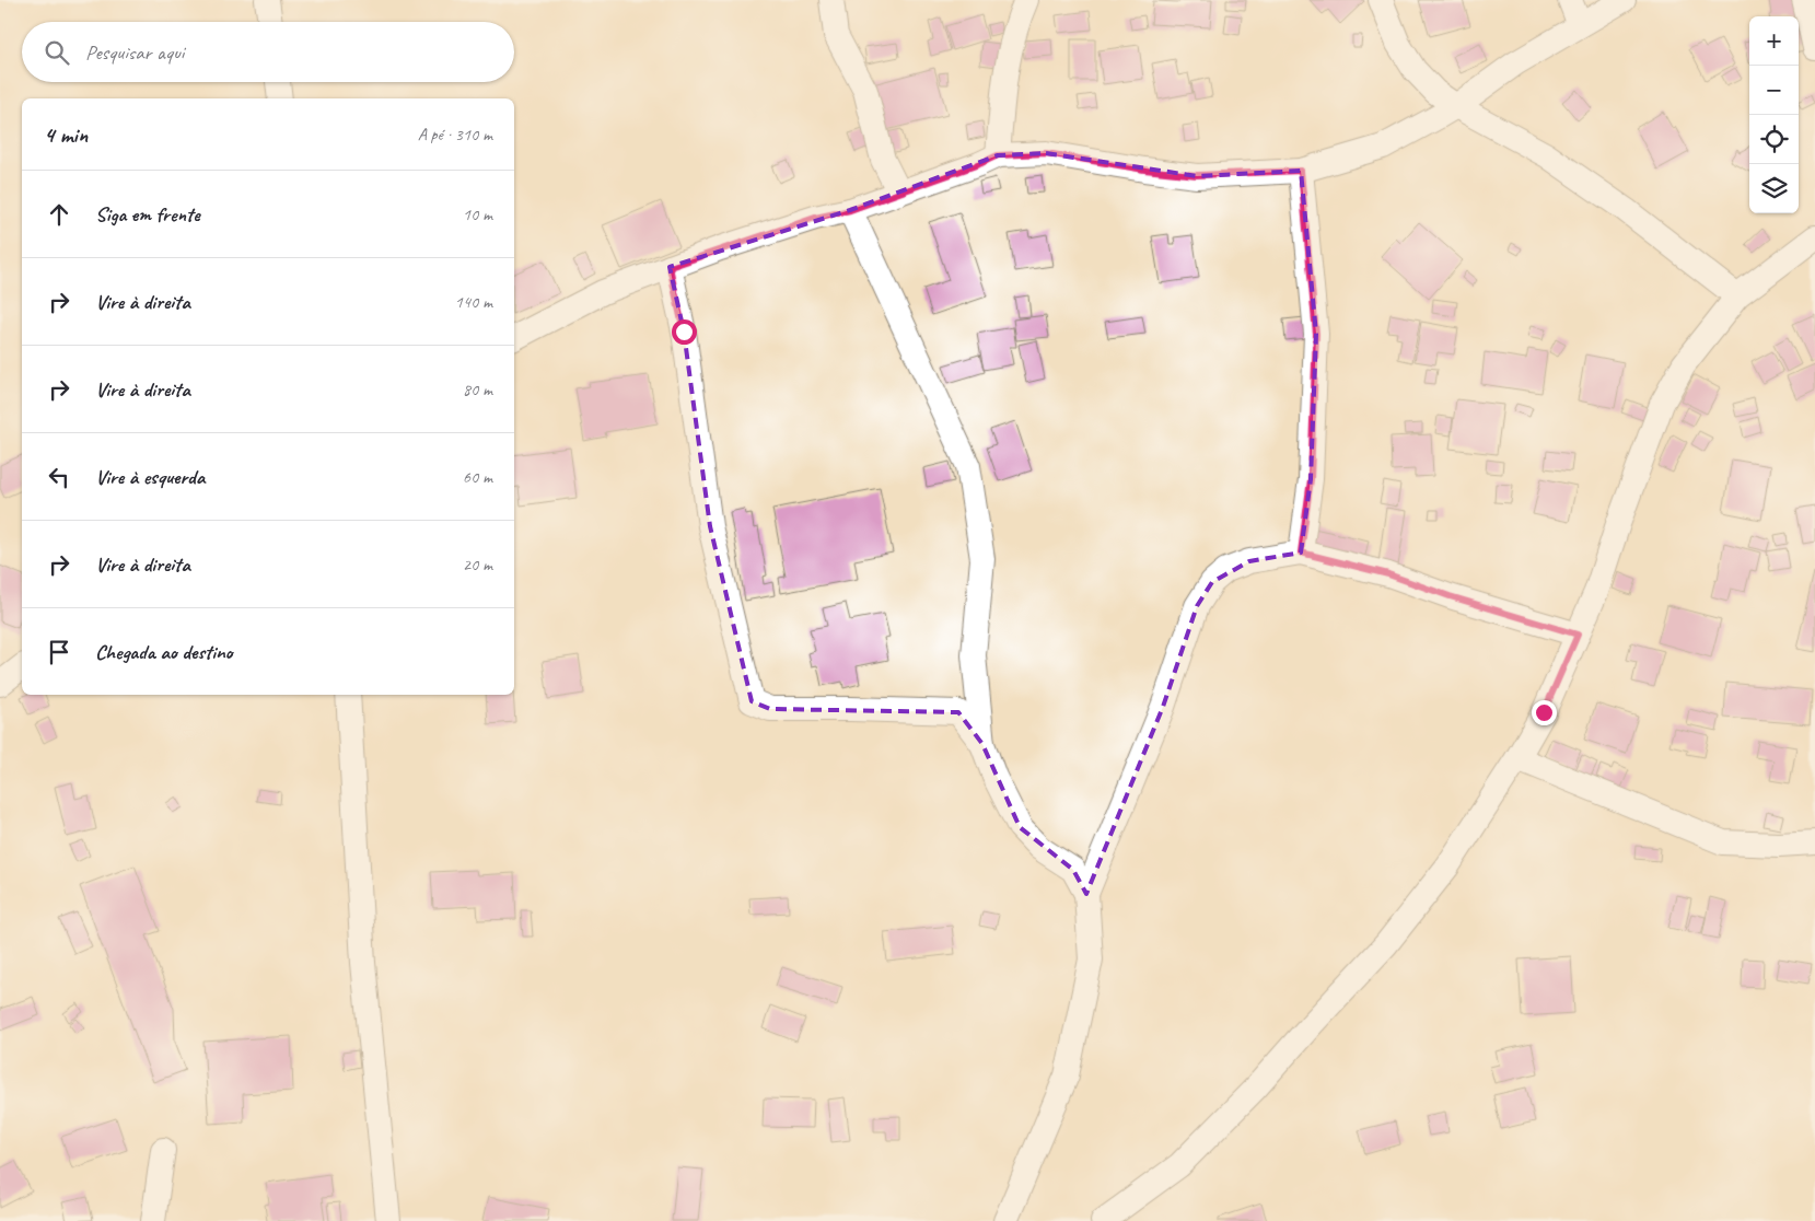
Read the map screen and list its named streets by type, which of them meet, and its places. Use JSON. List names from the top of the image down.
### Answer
{
  "page": {
    "map_buttons": ["+", "−"],
    "search": "Pesquisar aqui",
    "heading": ["4 min", "A pé · 310 m"],
    "list": [
      ["Siga em frente", "10 m"],
      ["Vire à direita", "140 m"],
      ["Vire à direita", "80 m"],
      ["Vire à esquerda", "60 m"],
      ["Vire à direita", "20 m"],
      "Chegada ao destino"
    ]
  }
}
